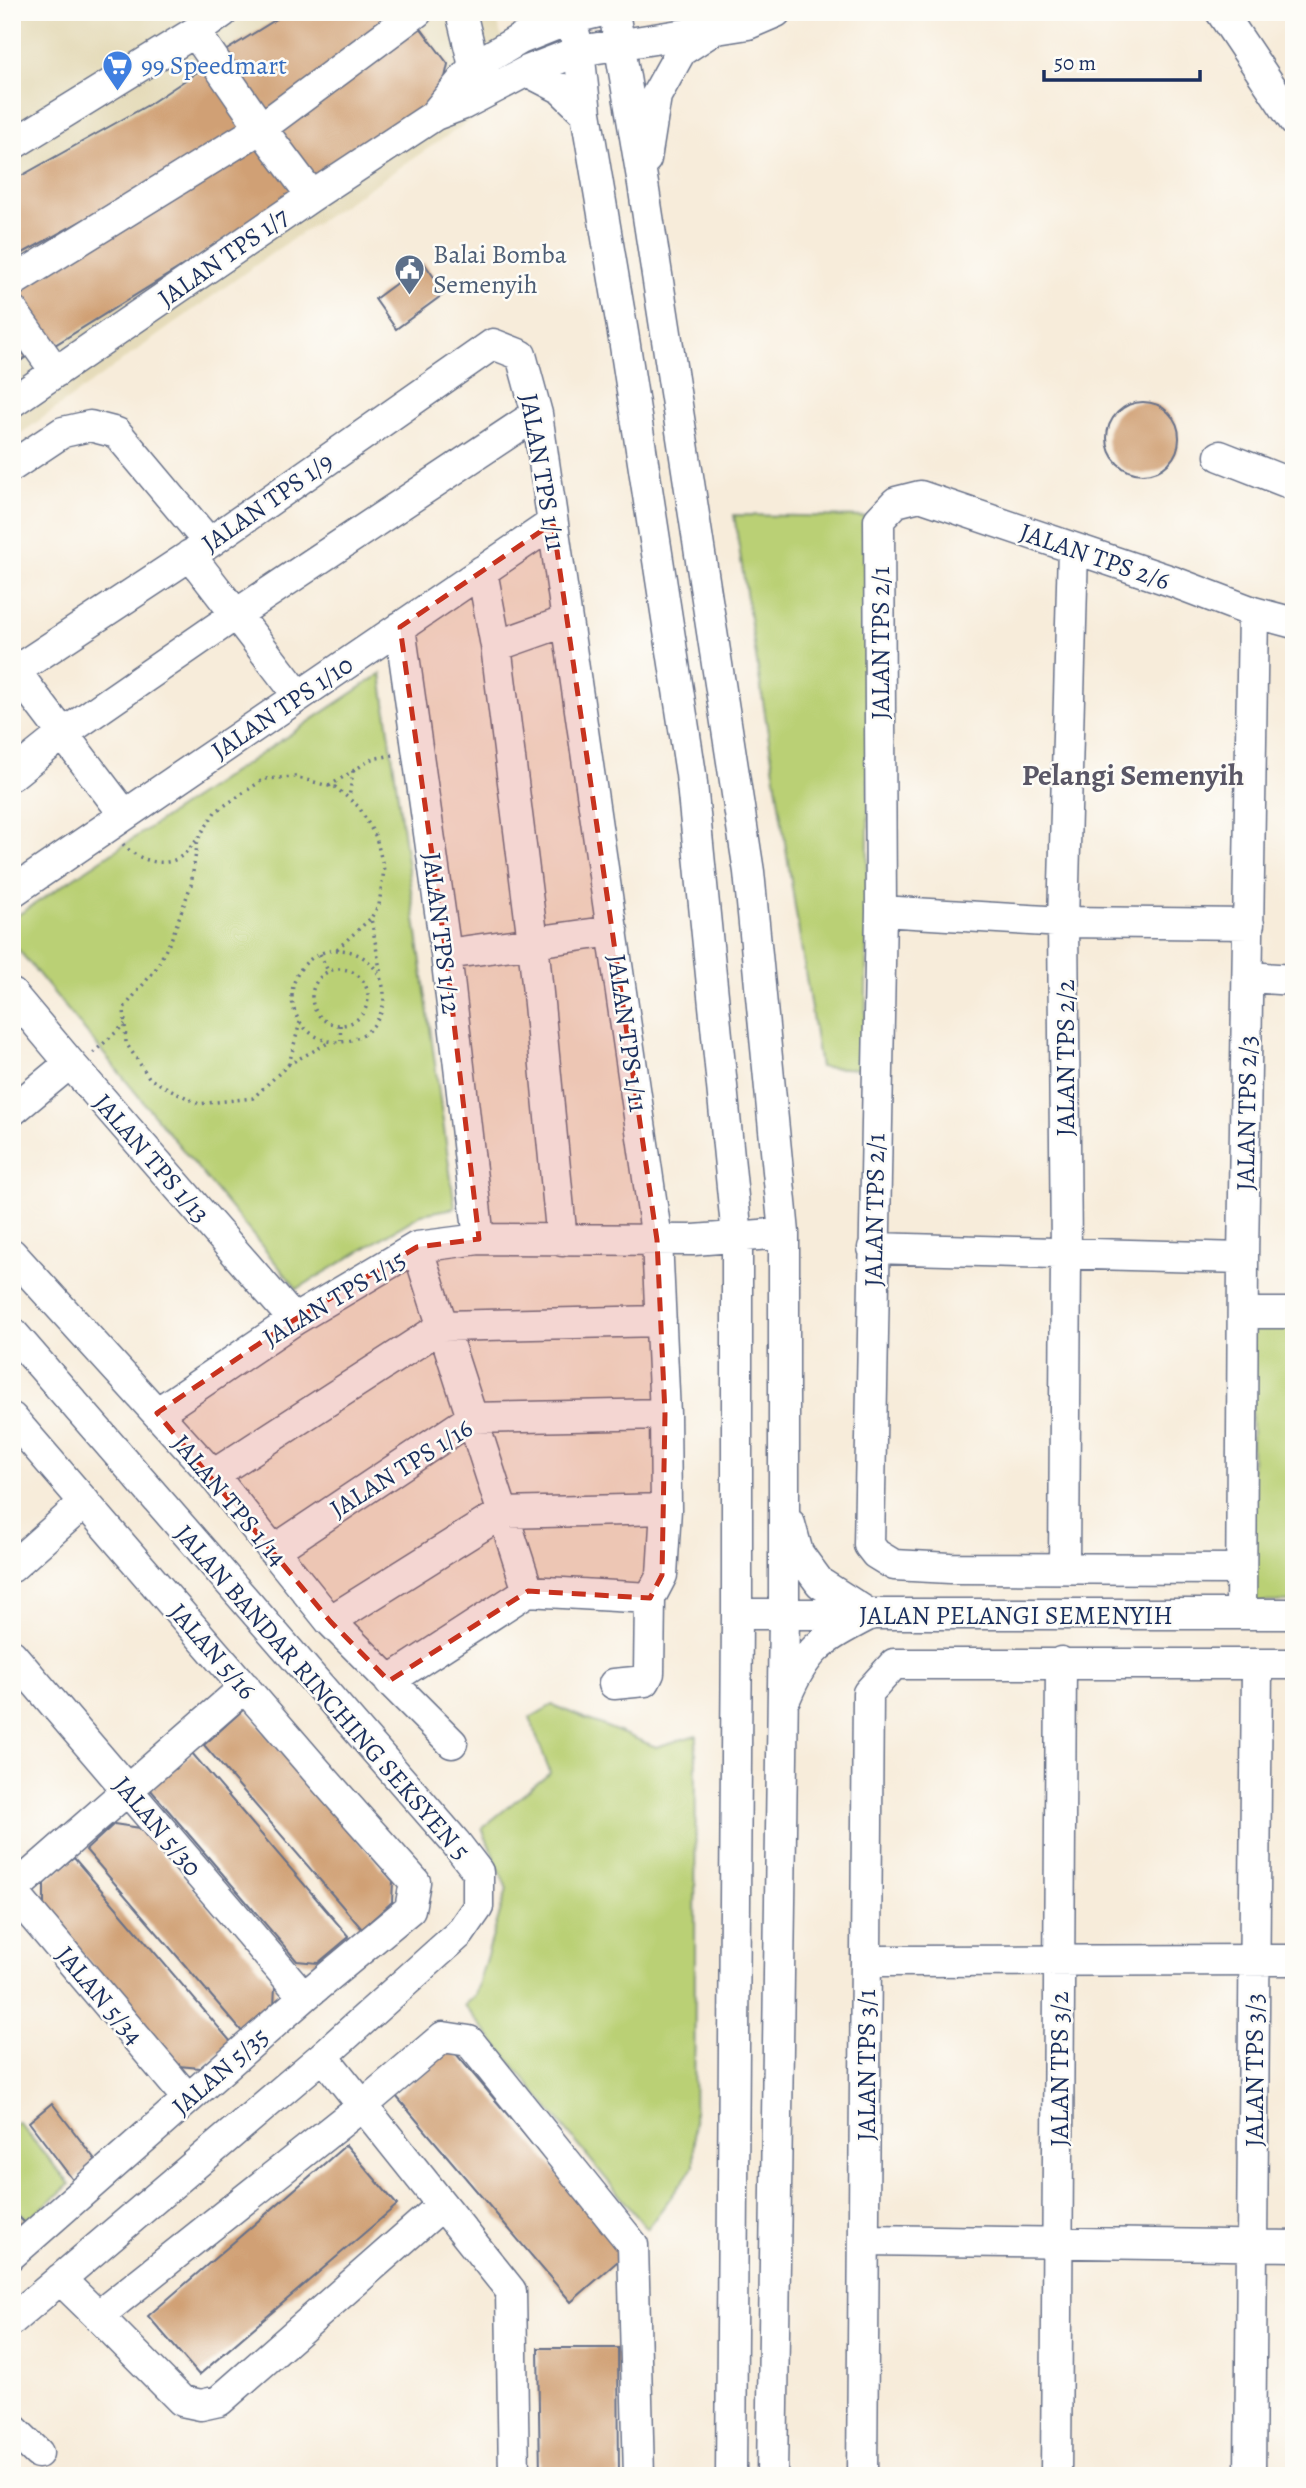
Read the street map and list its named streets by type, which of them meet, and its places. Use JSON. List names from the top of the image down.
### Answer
{
  "streets": {
    "street": [
      "JALAN TPS 1/7",
      "JALAN TPS 1/11",
      "JALAN TPS 1/9",
      "JALAN TPS 2/6",
      "JALAN TPS 2/1",
      "JALAN TPS 1/10",
      "JALAN TPS 1/12",
      "JALAN TPS 2/2",
      "JALAN TPS 2/3",
      "JALAN TPS 1/13",
      "JALAN TPS 1/15",
      "JALAN TPS 1/16",
      "JALAN TPS 1/14",
      "JALAN PELANGI SEMENYIH",
      "JALAN 5/16",
      "JALAN BANDAR RINCHING SEKSYEN 5",
      "JALAN 5/30",
      "JALAN 5/34",
      "JALAN TPS 3/1",
      "JALAN TPS 3/2",
      "JALAN TPS 3/3",
      "JALAN 5/35"
    ]
  },
  "crossings": [
    ["JALAN TPS 1/11", "JALAN TPS 1/9"],
    ["JALAN TPS 1/11", "JALAN TPS 1/10"],
    ["JALAN TPS 1/11", "JALAN TPS 1/15"],
    ["JALAN TPS 1/11", "JALAN TPS 1/16"],
    ["JALAN TPS 2/6", "JALAN TPS 2/1"],
    ["JALAN TPS 2/6", "JALAN TPS 2/2"],
    ["JALAN TPS 2/6", "JALAN TPS 2/3"],
    ["JALAN TPS 2/1", "JALAN TPS 2/2"],
    ["JALAN TPS 2/1", "JALAN TPS 2/3"],
    ["JALAN TPS 1/10", "JALAN TPS 1/12"],
    ["JALAN TPS 1/12", "JALAN TPS 1/15"],
    ["JALAN TPS 2/3", "JALAN PELANGI SEMENYIH"],
    ["JALAN TPS 1/13", "JALAN TPS 1/15"],
    ["JALAN TPS 1/15", "JALAN TPS 1/14"],
    ["JALAN TPS 1/16", "JALAN TPS 1/14"],
    ["JALAN 5/16", "JALAN 5/35"],
    ["JALAN 5/30", "JALAN 5/35"],
    ["JALAN 5/34", "JALAN 5/35"],
    ["JALAN TPS 3/1", "JALAN TPS 3/2"]
  ],
  "districts": ["Pelangi Semenyih"],
  "places": {
    "supermarket": ["99 Speedmart"],
    "public building": ["Balai Bomba Semenyih"]
  },
  "scale_bar": "50 m"
}
